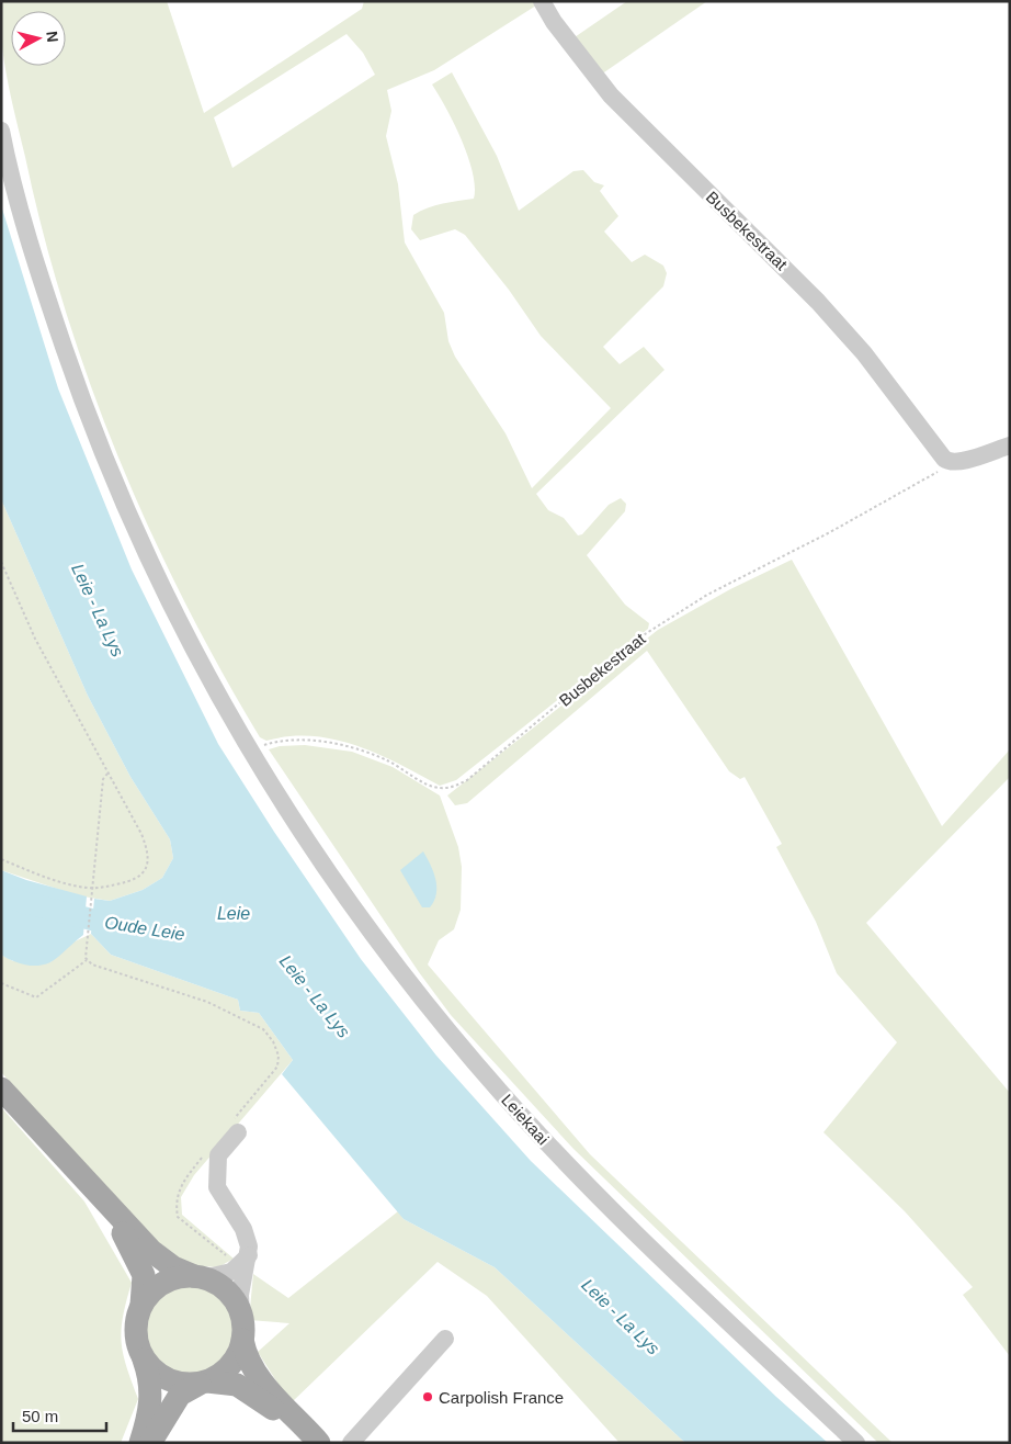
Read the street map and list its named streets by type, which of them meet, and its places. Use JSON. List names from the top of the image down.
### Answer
{
  "streets": {
    "street": ["Busbekestraat", "Leiekaai"]
  },
  "crossings": [
    ["Busbekestraat", "Leiekaai"]
  ],
  "water": ["Leie - La Lys", "Leie", "Oude Leie"],
  "places": ["Carpolish France"],
  "scale_bar": "50 m",
  "north": "right"
}
